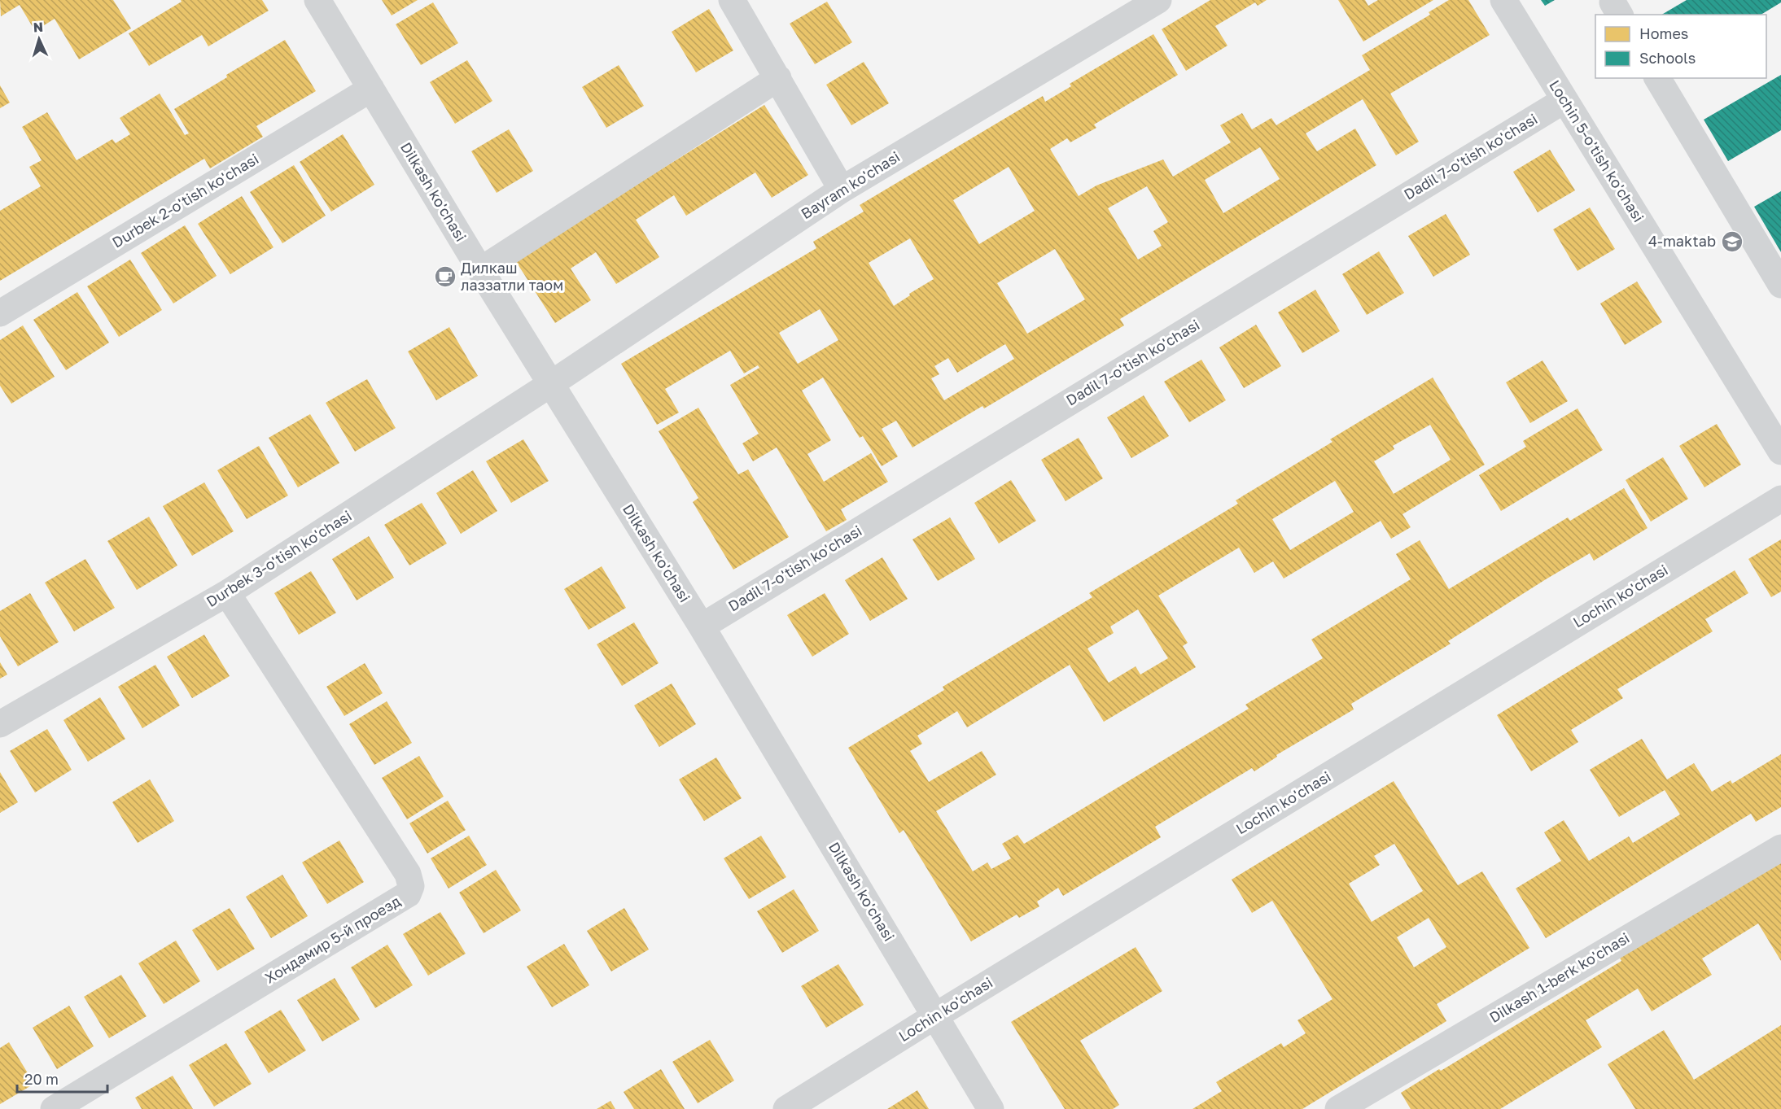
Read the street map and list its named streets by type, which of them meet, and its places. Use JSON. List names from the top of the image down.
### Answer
{
  "streets": {
    "street": [
      "Lochin 5-o'tish ko'chasi",
      "Dadil 7-o'tish ko'chasi",
      "Bayram ko'chasi",
      "Dilkash ko'chasi",
      "Durbek 2-o'tish ko'chasi",
      "Durbek 3-o'tish ko'chasi",
      "Lochin ko'chasi",
      "Хондамир 5-й проезд",
      "Dilkash 1-berk ko'chasi"
    ]
  },
  "crossings": [
    ["Lochin 5-o'tish ko'chasi", "Dadil 7-o'tish ko'chasi"],
    ["Dadil 7-o'tish ko'chasi", "Dilkash ko'chasi"],
    ["Bayram ko'chasi", "Dilkash ko'chasi"],
    ["Bayram ko'chasi", "Durbek 3-o'tish ko'chasi"],
    ["Dilkash ko'chasi", "Durbek 2-o'tish ko'chasi"],
    ["Dilkash ko'chasi", "Durbek 3-o'tish ko'chasi"],
    ["Dilkash ko'chasi", "Lochin ko'chasi"],
    ["Durbek 3-o'tish ko'chasi", "Хондамир 5-й проезд"]
  ],
  "places": {
    "school or university": ["4-maktab"],
    "cafe": ["Дилкаш лаззатли таом"]
  },
  "legend": ["Homes", "Schools"],
  "scale_bar": "20 m",
  "north": "top"
}
